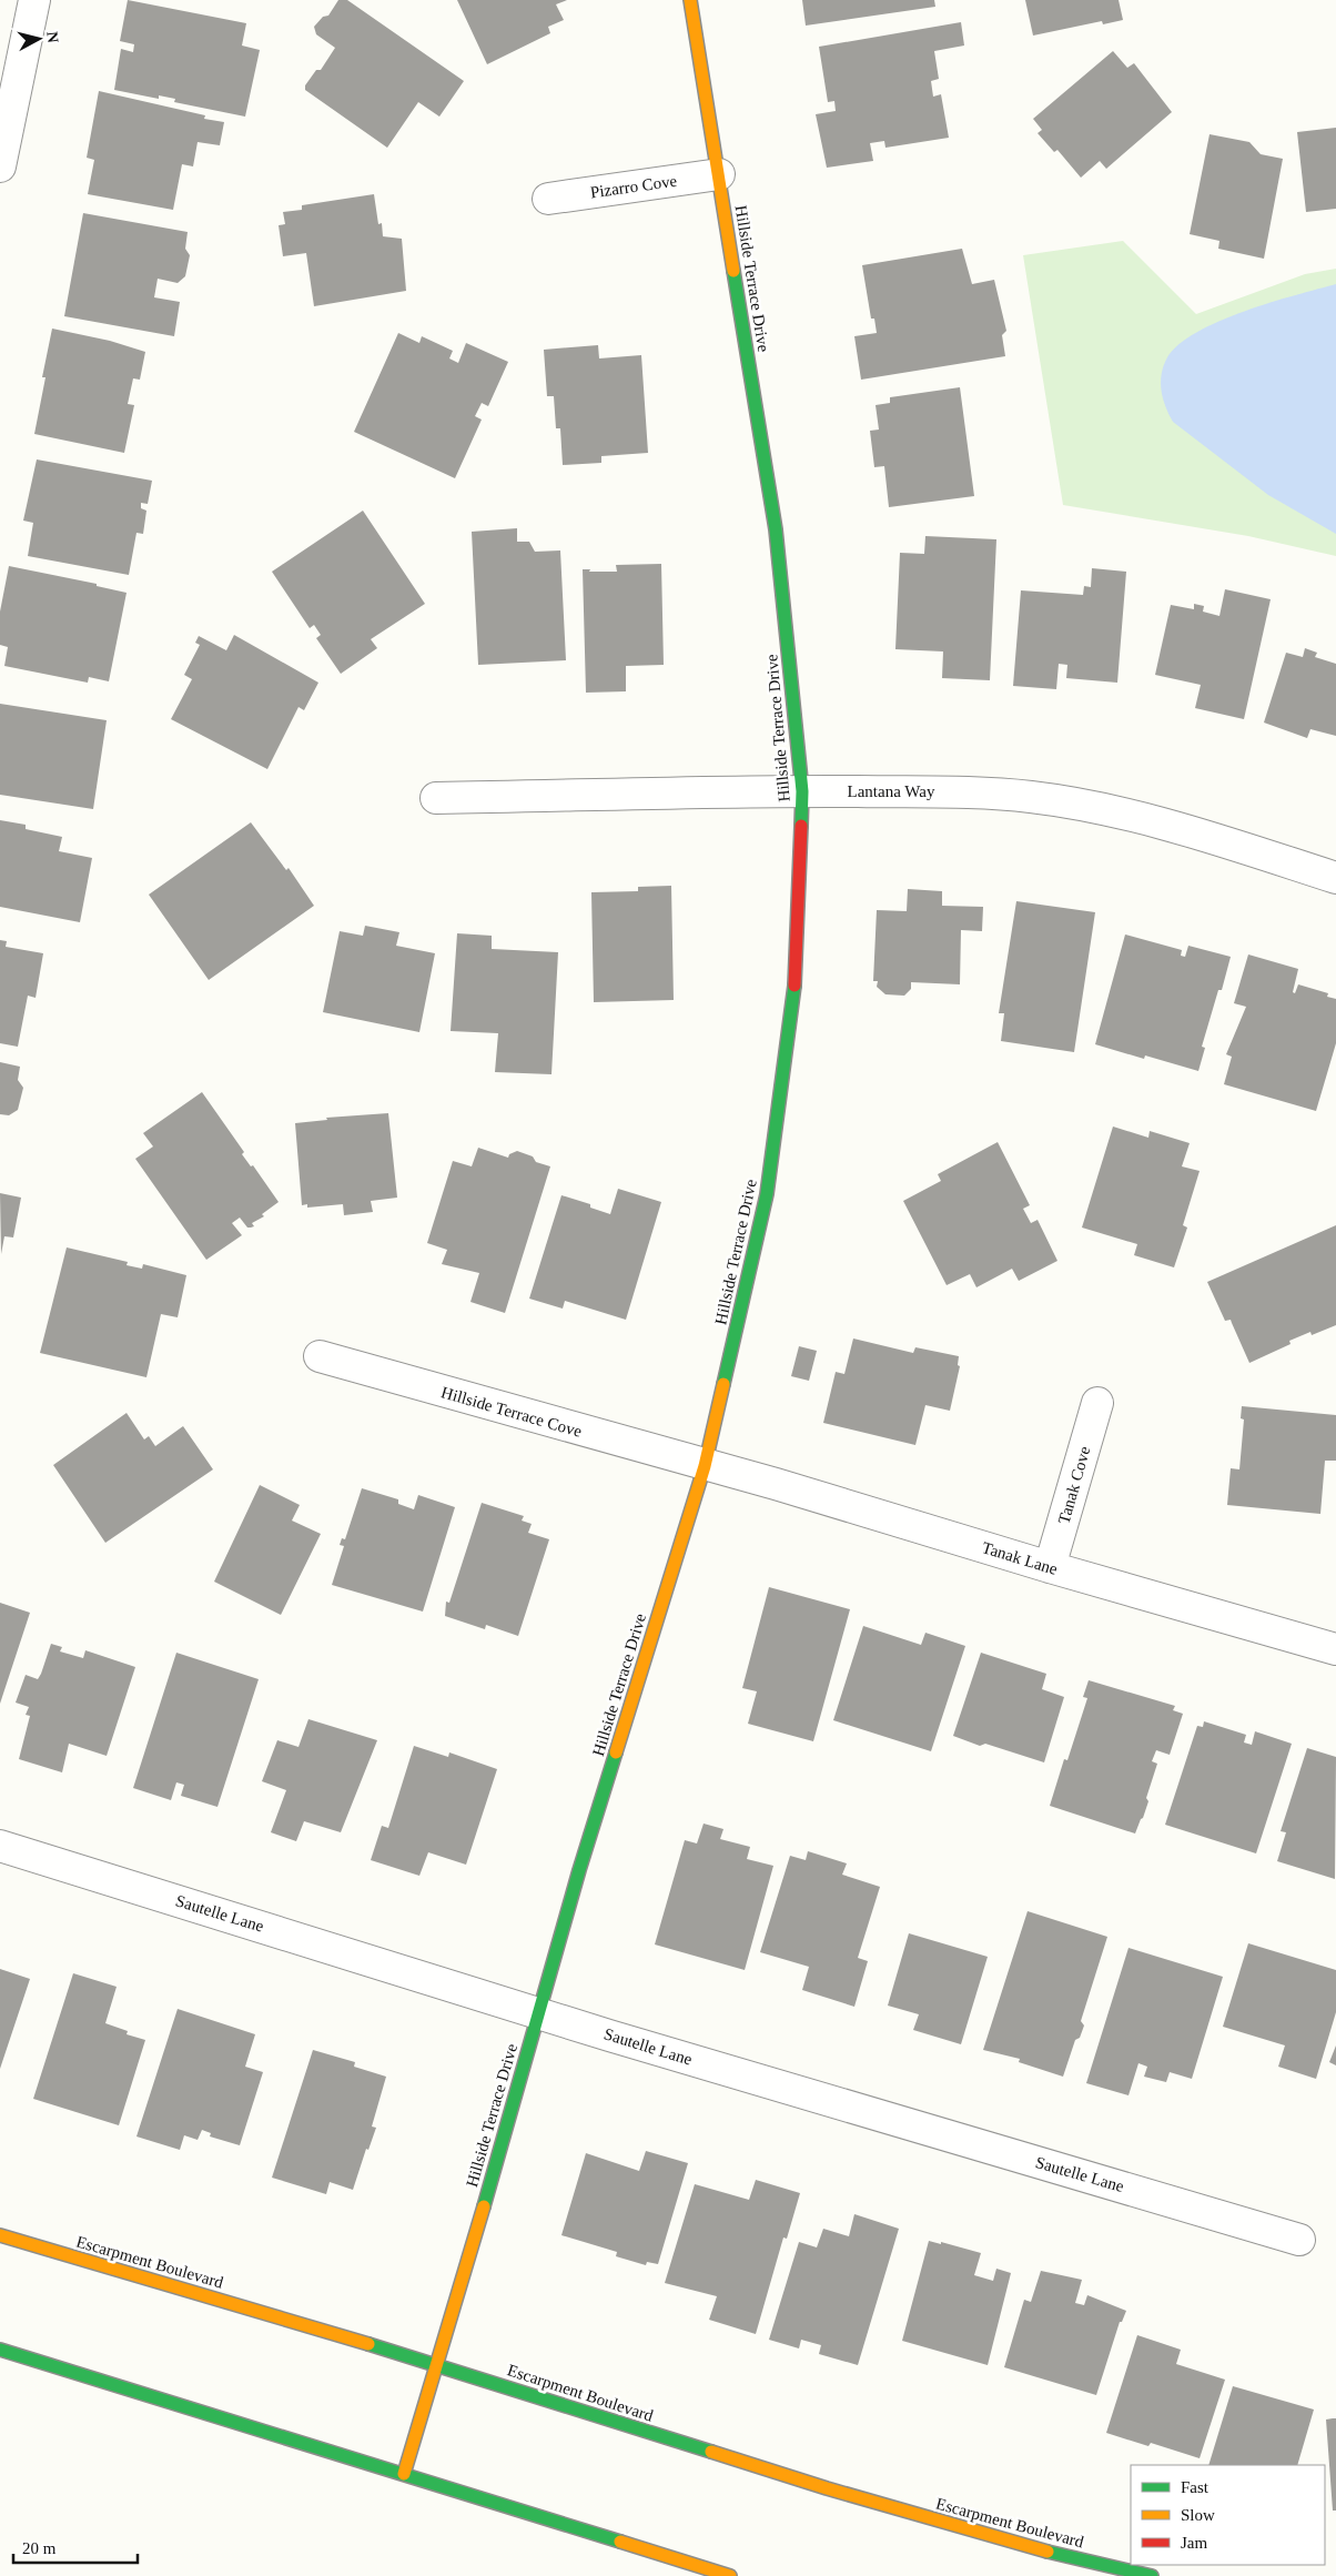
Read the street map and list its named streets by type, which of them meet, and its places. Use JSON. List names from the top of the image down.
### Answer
{
  "streets": {
    "street": [
      "Pizarro Cove",
      "Hillside Terrace Drive",
      "Lantana Way",
      "Hillside Terrace Cove",
      "Tanak Cove",
      "Tanak Lane",
      "Sautelle Lane",
      "Escarpment Boulevard"
    ]
  },
  "crossings": [
    ["Pizarro Cove", "Hillside Terrace Drive"],
    ["Hillside Terrace Drive", "Lantana Way"],
    ["Hillside Terrace Drive", "Hillside Terrace Cove"],
    ["Hillside Terrace Drive", "Tanak Lane"],
    ["Hillside Terrace Drive", "Sautelle Lane"],
    ["Hillside Terrace Drive", "Escarpment Boulevard"],
    ["Hillside Terrace Cove", "Tanak Lane"],
    ["Tanak Cove", "Tanak Lane"]
  ],
  "legend": ["Fast", "Slow", "Jam"],
  "scale_bar": "20 m",
  "north": "right"
}
